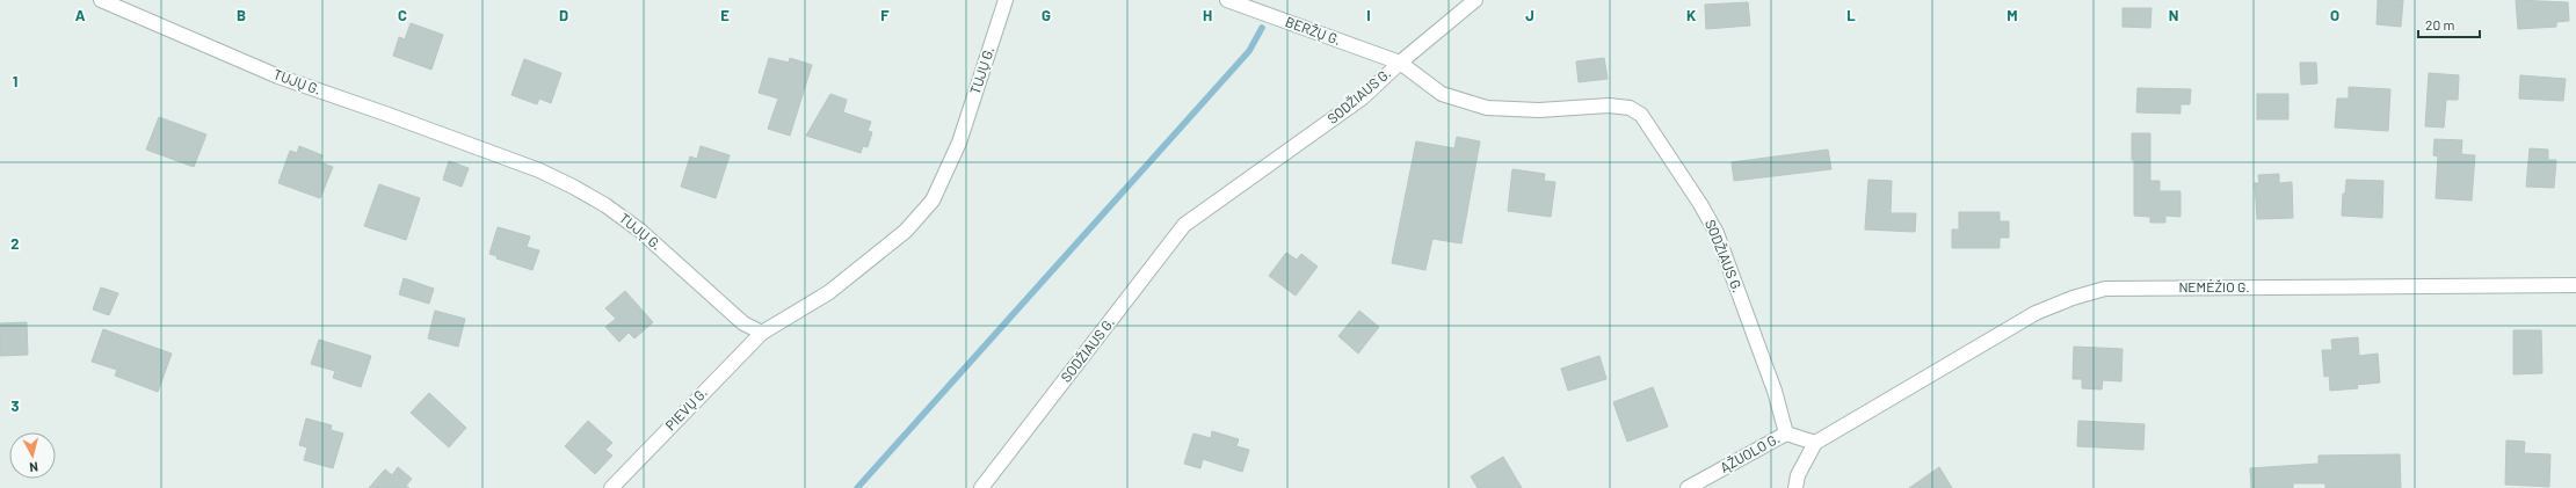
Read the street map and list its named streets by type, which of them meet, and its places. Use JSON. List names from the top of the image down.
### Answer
{
  "streets": {
    "street": [
      "BERŽŲ G.",
      "TUJŲ G.",
      "SODŽIAUS G.",
      "NEMĖŽIO G.",
      "PIEVŲ G.",
      "ĄŽUOLO G."
    ]
  },
  "crossings": [
    ["BERŽŲ G.", "SODŽIAUS G."],
    ["TUJŲ G.", "PIEVŲ G."],
    ["SODŽIAUS G.", "ĄŽUOLO G."],
    ["NEMĖŽIO G.", "ĄŽUOLO G."]
  ],
  "scale_bar": "20 m",
  "north": "bottom",
  "grid": {
    "columns": [
      "A",
      "B",
      "C",
      "D",
      "E",
      "F",
      "G",
      "H",
      "I",
      "J",
      "K",
      "L",
      "M",
      "N",
      "O"
    ],
    "rows": ["1", "2", "3"]
  }
}
